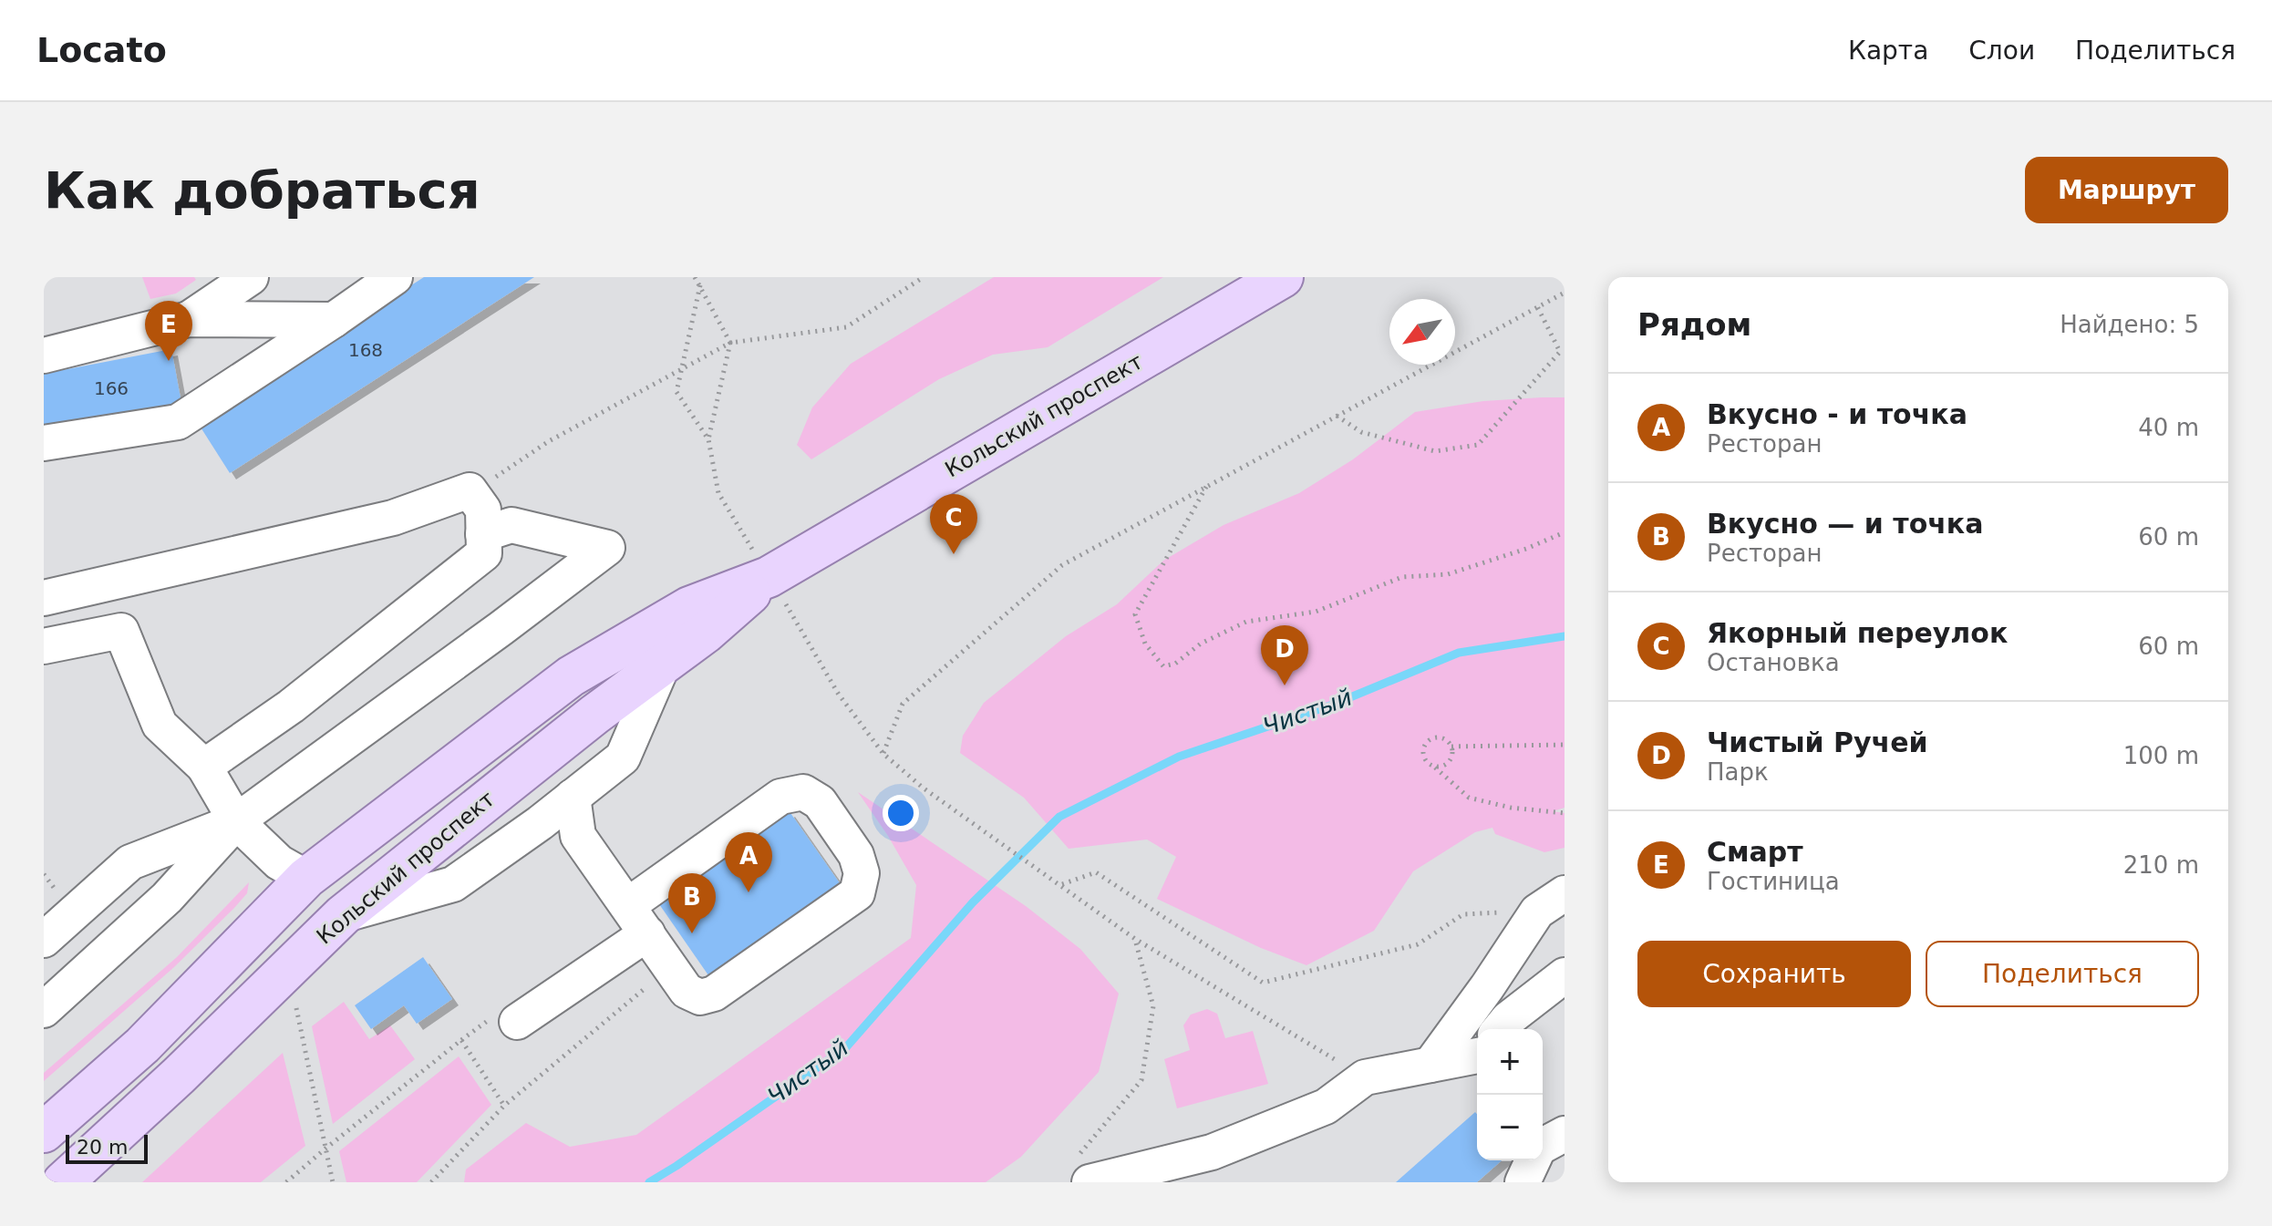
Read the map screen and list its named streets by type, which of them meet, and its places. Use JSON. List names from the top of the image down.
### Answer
{
  "streets": {
    "main road": ["Кольский проспект"]
  },
  "water": ["Чистый"],
  "house_numbers": ["168", "166"],
  "scale_bar": "20 m",
  "north": "bottom left",
  "page": {
    "header": "Locato",
    "nav": ["Карта", "Слои", "Поделиться"],
    "buttons": [
      "Маршрут",
      ["Сохранить", "Поделиться"]
    ],
    "title": "Как добраться",
    "heading": ["Рядом", "Найдено: 5"],
    "pins": [
      "E",
      "C",
      "D",
      "A",
      "B"
    ],
    "list": [
      {
        "mark": "A",
        "name": "Вкусно - и точка",
        "note": "Ресторан",
        "value": "40 m"
      },
      {
        "mark": "B",
        "name": "Вкусно — и точка",
        "note": "Ресторан",
        "value": "60 m"
      },
      {
        "mark": "C",
        "name": "Якорный переулок",
        "note": "Остановка",
        "value": "60 m"
      },
      {
        "mark": "D",
        "name": "Чистый Ручей",
        "note": "Парк",
        "value": "100 m"
      },
      {
        "mark": "E",
        "name": "Смарт",
        "note": "Гостиница",
        "value": "210 m"
      }
    ],
    "map_buttons": ["+", "−"],
    "scale": "20 m"
  }
}
